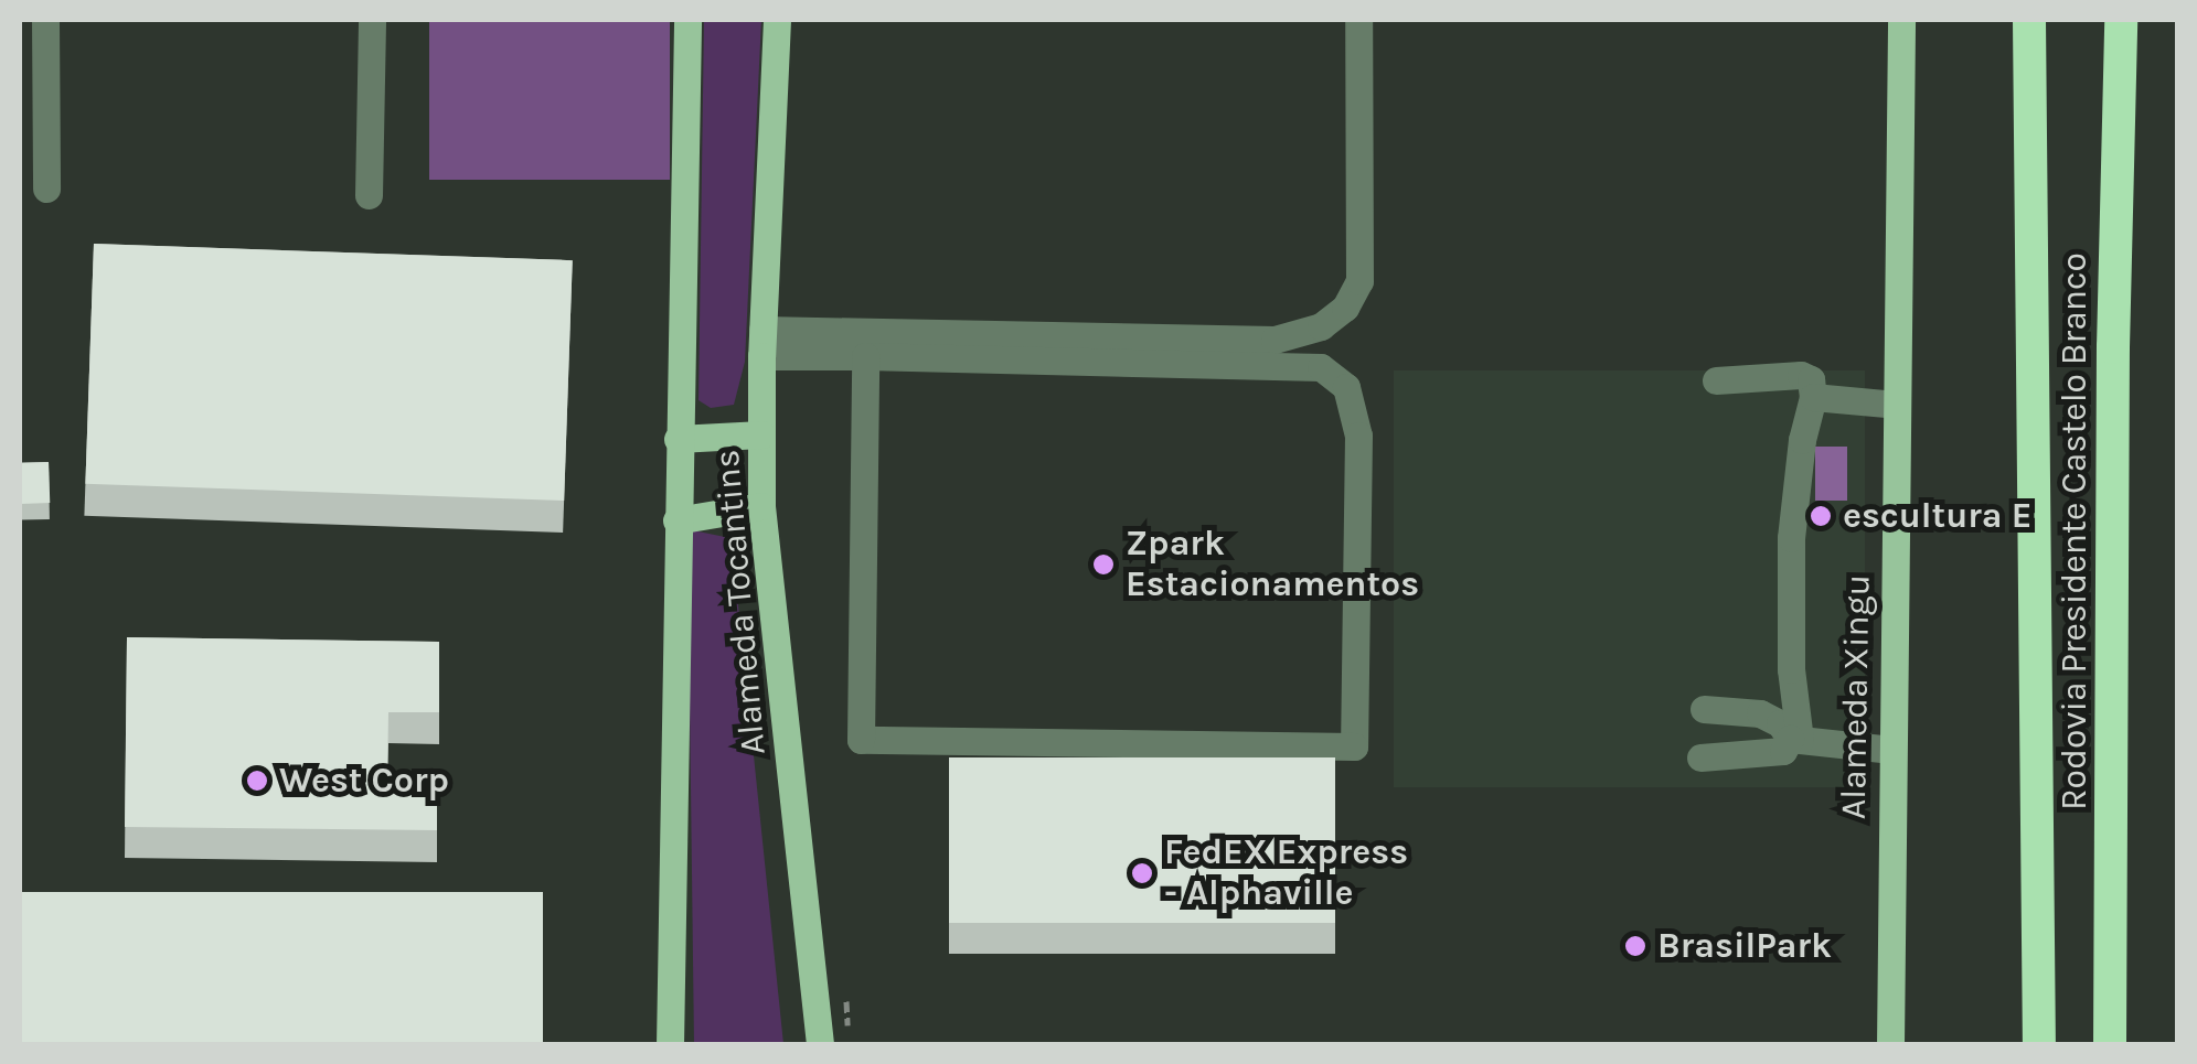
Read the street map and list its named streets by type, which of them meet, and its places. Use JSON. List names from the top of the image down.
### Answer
{
  "streets": {
    "highway": ["Rodovia Presidente Castelo Branco"],
    "main road": ["Alameda Tocantins", "Alameda Xingu"]
  },
  "places": [
    "escultura E",
    "Zpark Estacionamentos",
    "West Corp",
    "FedEX Express - Alphaville",
    "BrasilPark"
  ]
}
